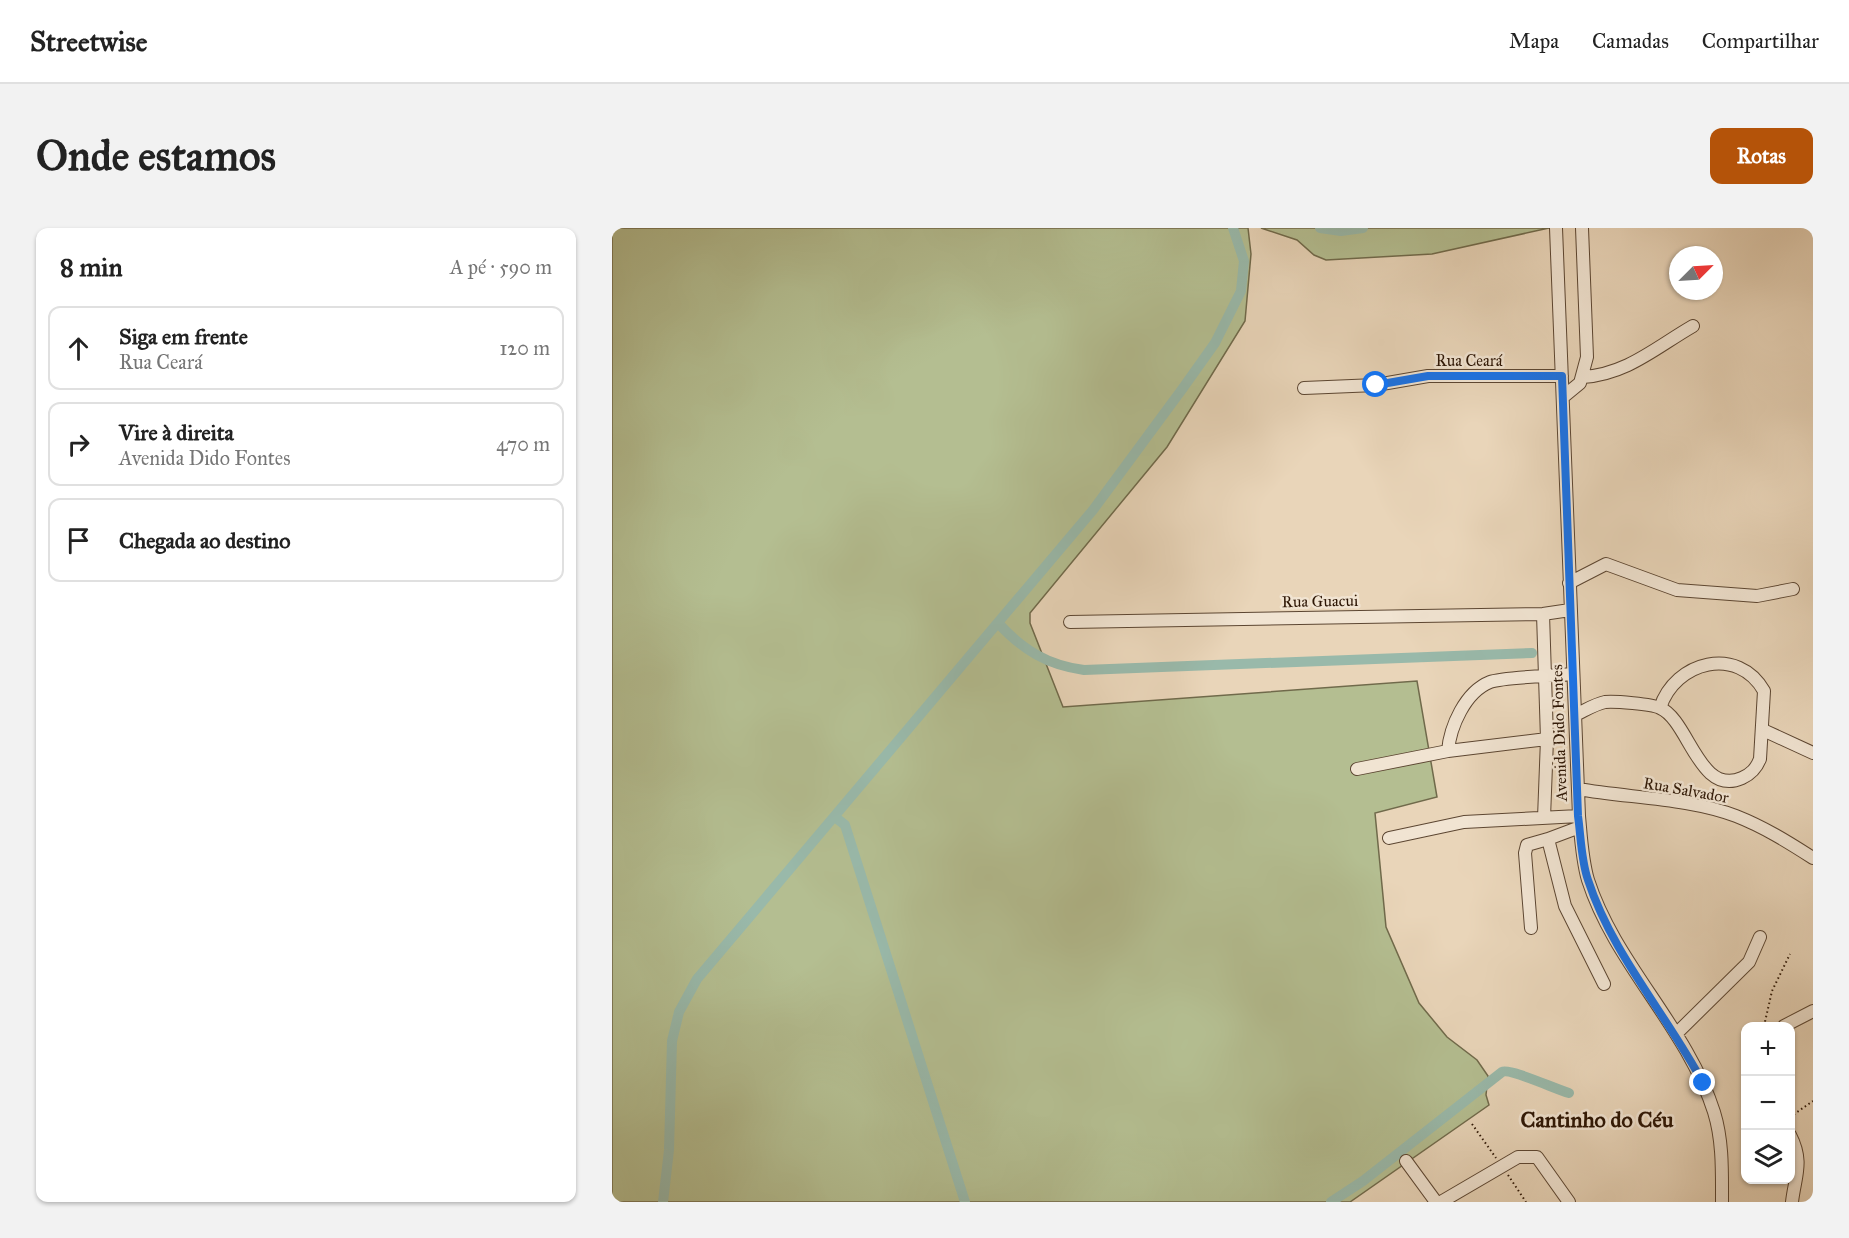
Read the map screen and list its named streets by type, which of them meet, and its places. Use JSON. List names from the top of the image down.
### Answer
{
  "streets": {
    "street": [
      "Rua Ceará",
      "Rua Guacui",
      "Avenida Dido Fontes",
      "Rua Salvador"
    ]
  },
  "crossings": [
    ["Rua Ceará", "Avenida Dido Fontes"],
    ["Rua Guacui", "Avenida Dido Fontes"],
    ["Avenida Dido Fontes", "Rua Salvador"]
  ],
  "districts": ["Cantinho do Céu"],
  "north": "top right",
  "page": {
    "header": "Streetwise",
    "nav": ["Mapa", "Camadas", "Compartilhar"],
    "buttons": "Rotas",
    "title": "Onde estamos",
    "heading": ["8 min", "A pé · 590 m"],
    "list": [
      ["Siga em frente", "Rua Ceará", "120 m"],
      ["Vire à direita", "Avenida Dido Fontes", "470 m"],
      "Chegada ao destino"
    ],
    "map_buttons": ["+", "−"]
  }
}
